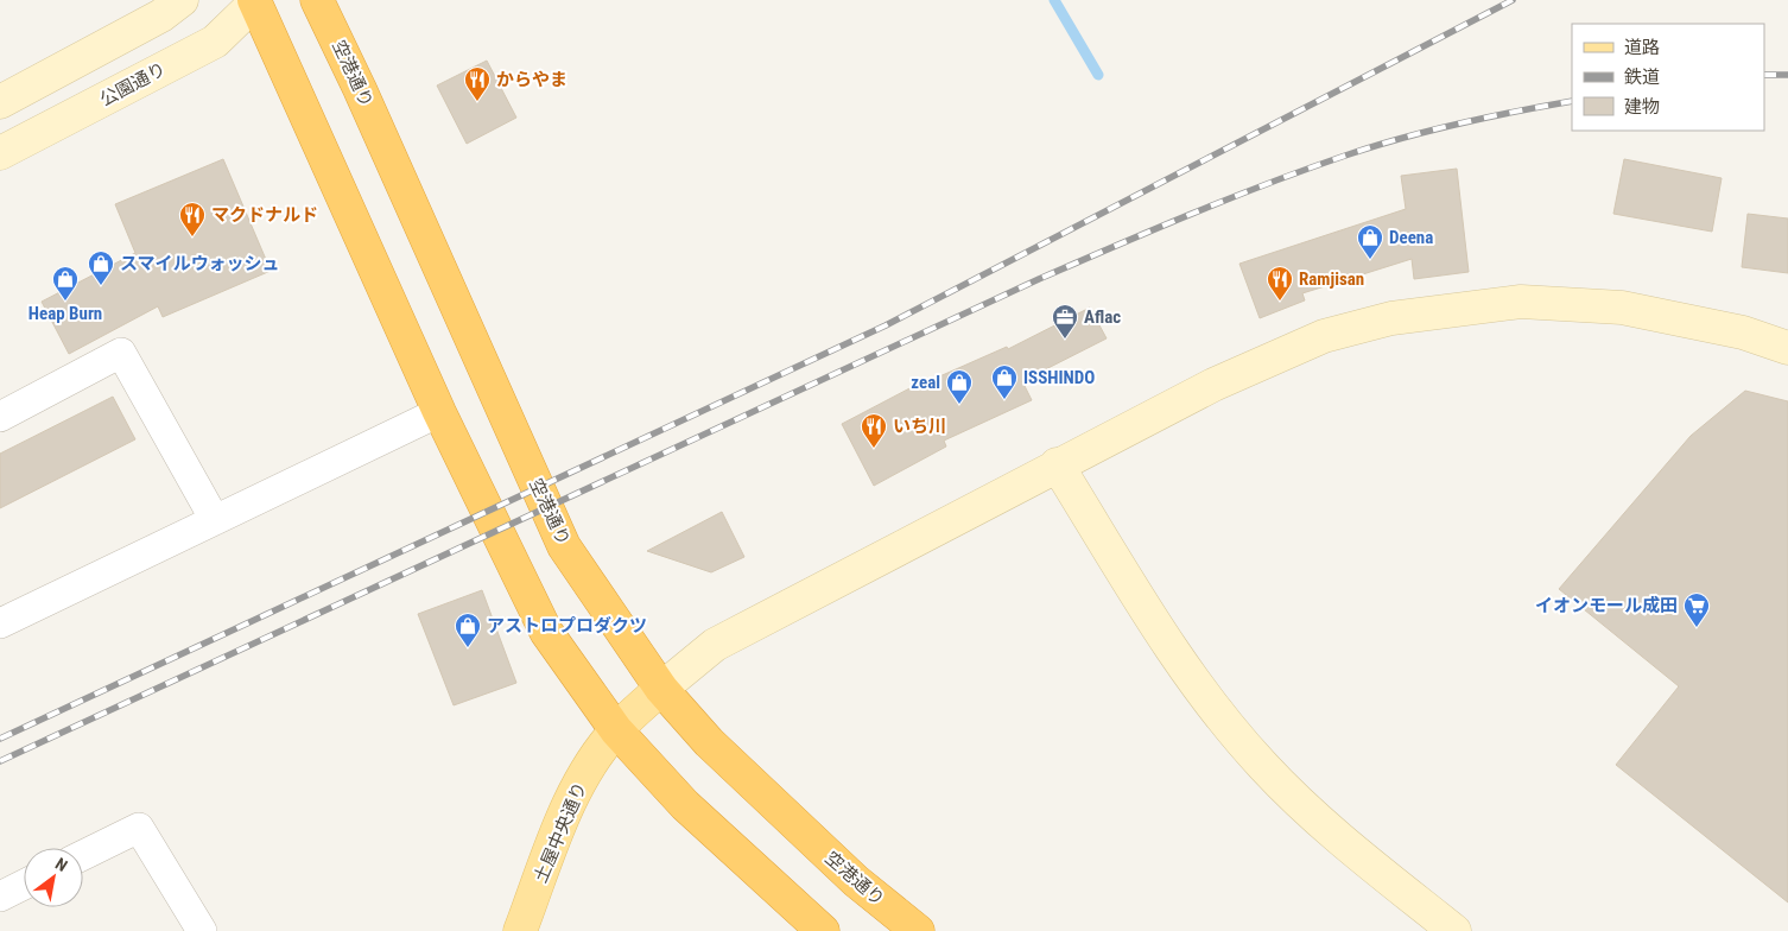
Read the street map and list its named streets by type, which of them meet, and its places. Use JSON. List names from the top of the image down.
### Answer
{
  "streets": {
    "highway": ["空港通り"],
    "main road": ["土屋中央通り"],
    "street": ["公園通り"]
  },
  "crossings": [
    ["空港通り", "土屋中央通り"]
  ],
  "places": {
    "restaurant": [
      "からやま",
      "マクドナルド",
      "Ramjisan",
      "いち川"
    ],
    "shop": [
      "Deena",
      "スマイルウォッシュ",
      "Heap Burn",
      "ISSHINDO",
      "zeal",
      "アストロプロダクツ"
    ],
    "office": ["Aflac"],
    "supermarket": ["イオンモール成田"]
  },
  "legend": ["道路", "鉄道", "建物"],
  "north": "top right"
}
